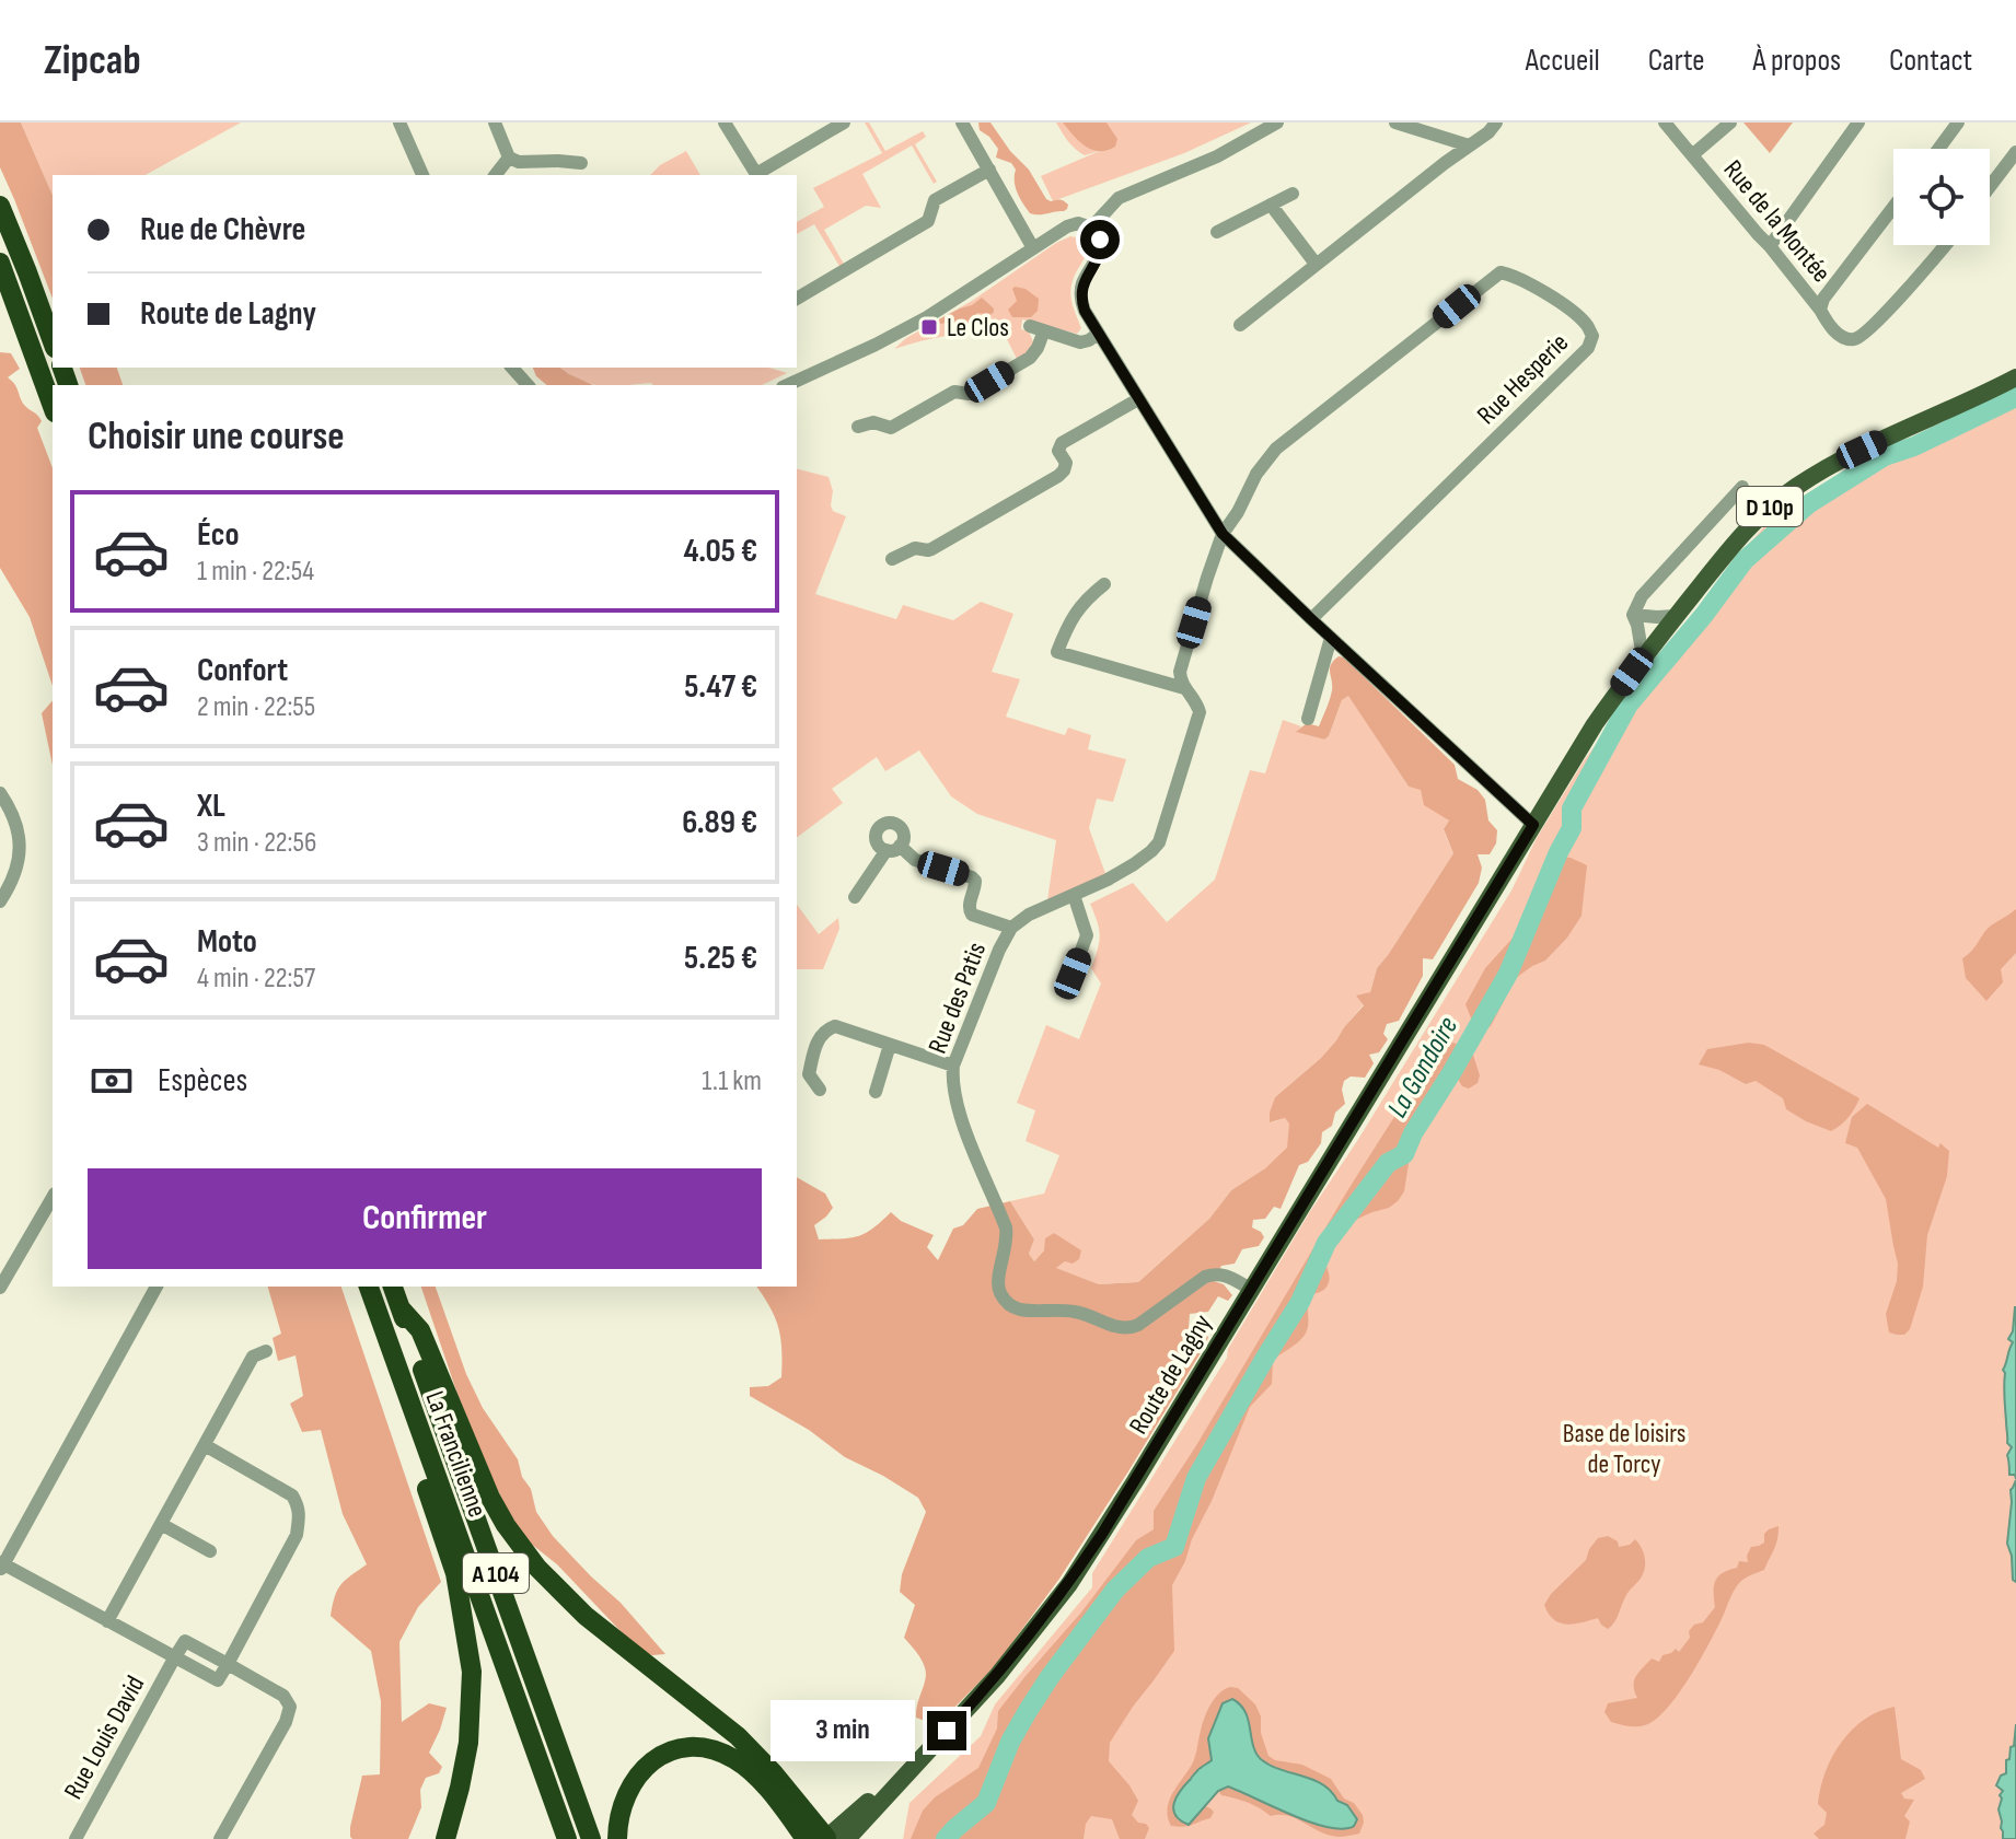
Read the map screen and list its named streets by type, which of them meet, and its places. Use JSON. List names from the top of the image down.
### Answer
{
  "streets": {
    "highway": ["La Francilienne", "A 104"],
    "main road": ["D 10p", "Route de Lagny"],
    "street": [
      "Rue de la Montée",
      "Rue Hesperie",
      "Rue des Patis",
      "Rue Louis David"
    ]
  },
  "crossings": [
    ["Rue Hesperie", "Rue des Patis"],
    ["D 10p", "Route de Lagny"],
    ["Rue des Patis", "Route de Lagny"]
  ],
  "water": ["La Gondoire"],
  "parks": ["Base de loisirs de Torcy"],
  "places": {
    "transit": ["Le Clos"]
  },
  "page": {
    "header": "Zipcab",
    "nav": [
      "Accueil",
      "Carte",
      "À propos",
      "Contact"
    ],
    "banner": ["Rue de Chèvre", "Route de Lagny"],
    "heading": "Choisir une course",
    "list": [
      {
        "name": "Éco",
        "note": "1 min · 22:54",
        "value": "4.05 €"
      },
      {
        "name": "Confort",
        "note": "2 min · 22:55",
        "value": "5.47 €"
      },
      {
        "name": "XL",
        "note": "3 min · 22:56",
        "value": "6.89 €"
      },
      {
        "name": "Moto",
        "note": "4 min · 22:57",
        "value": "5.25 €"
      }
    ],
    "pay": ["Espèces", "1.1 km"],
    "buttons": "Confirmer",
    "bubble": "3 min"
  }
}
